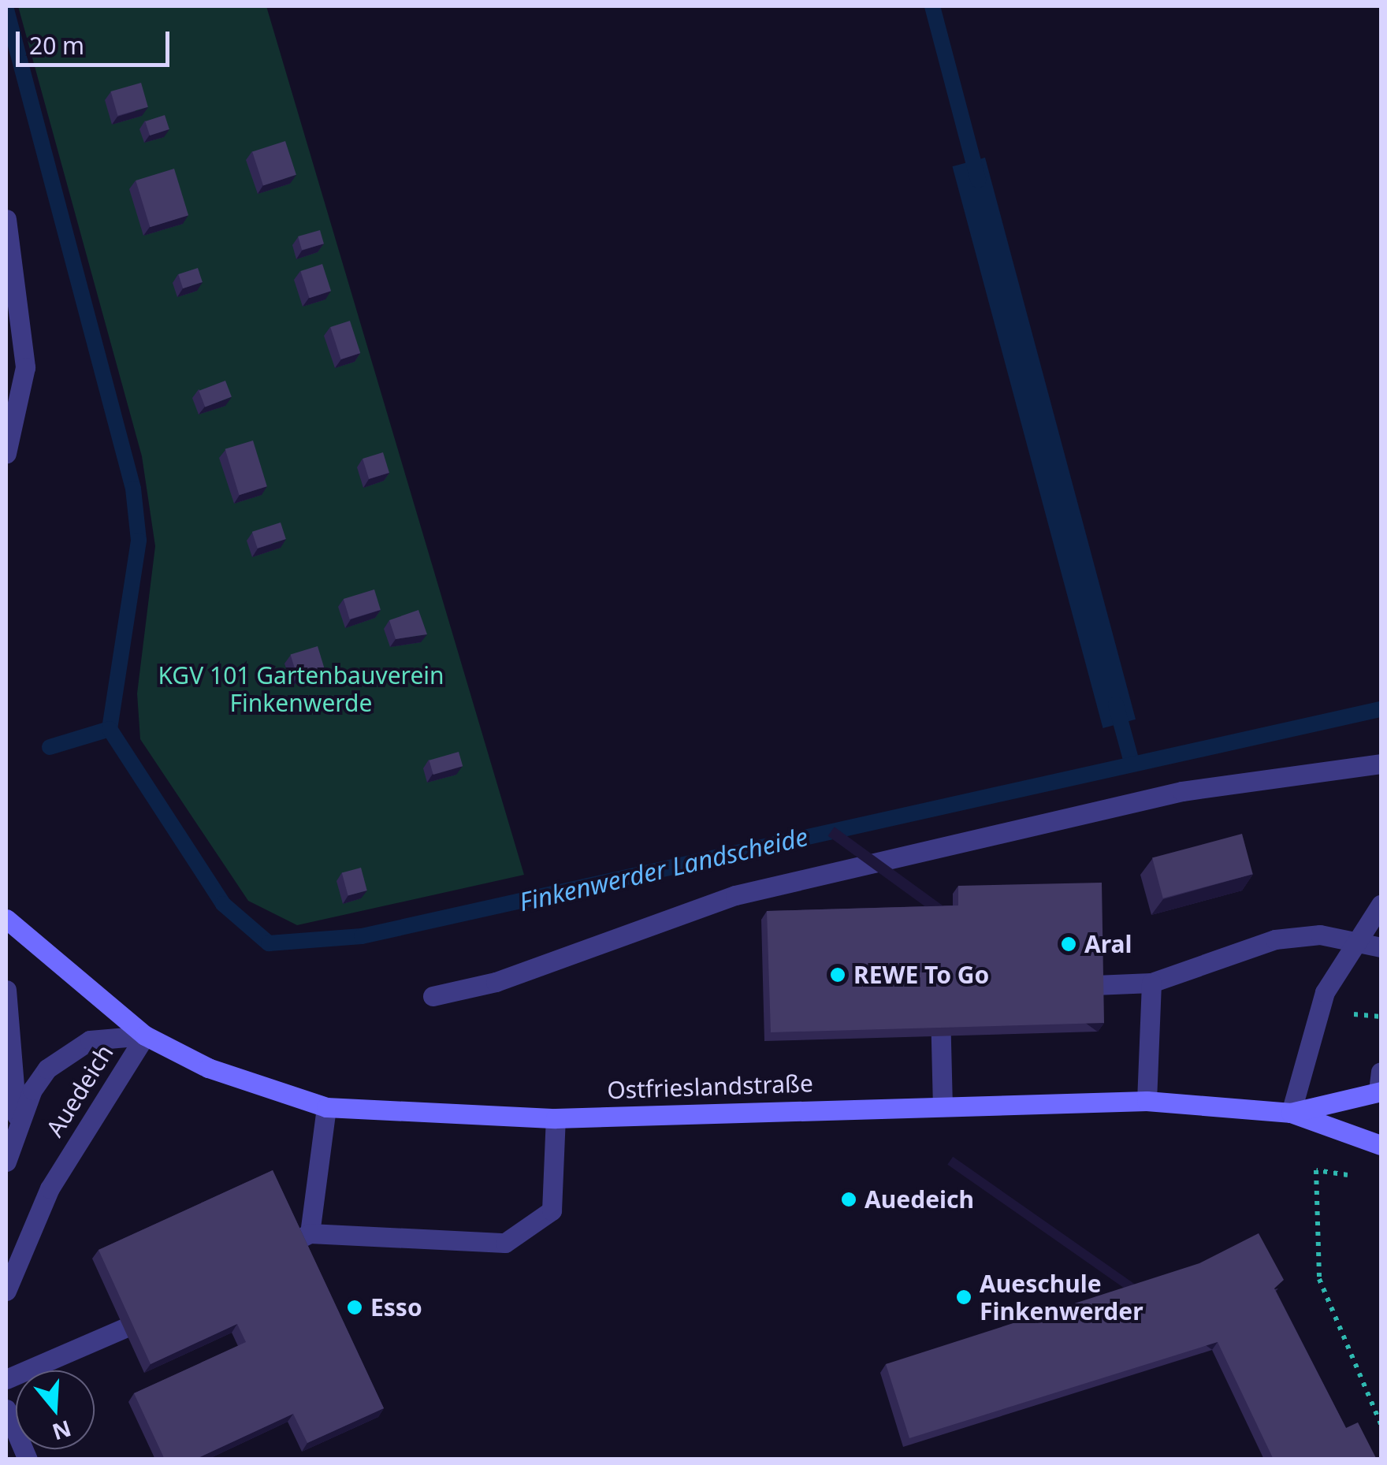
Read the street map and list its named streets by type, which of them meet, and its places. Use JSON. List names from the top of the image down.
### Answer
{
  "streets": {
    "street": ["Ostfrieslandstraße", "Auedeich"]
  },
  "crossings": [
    ["Ostfrieslandstraße", "Auedeich"]
  ],
  "water": ["Finkenwerder Landscheide"],
  "parks": ["KGV 101 Gartenbauverein Finkenwerde"],
  "places": [
    "Aral",
    "REWE To Go",
    "Auedeich",
    "Aueschule Finkenwerder",
    "Esso"
  ],
  "scale_bar": "20 m",
  "north": "bottom"
}
